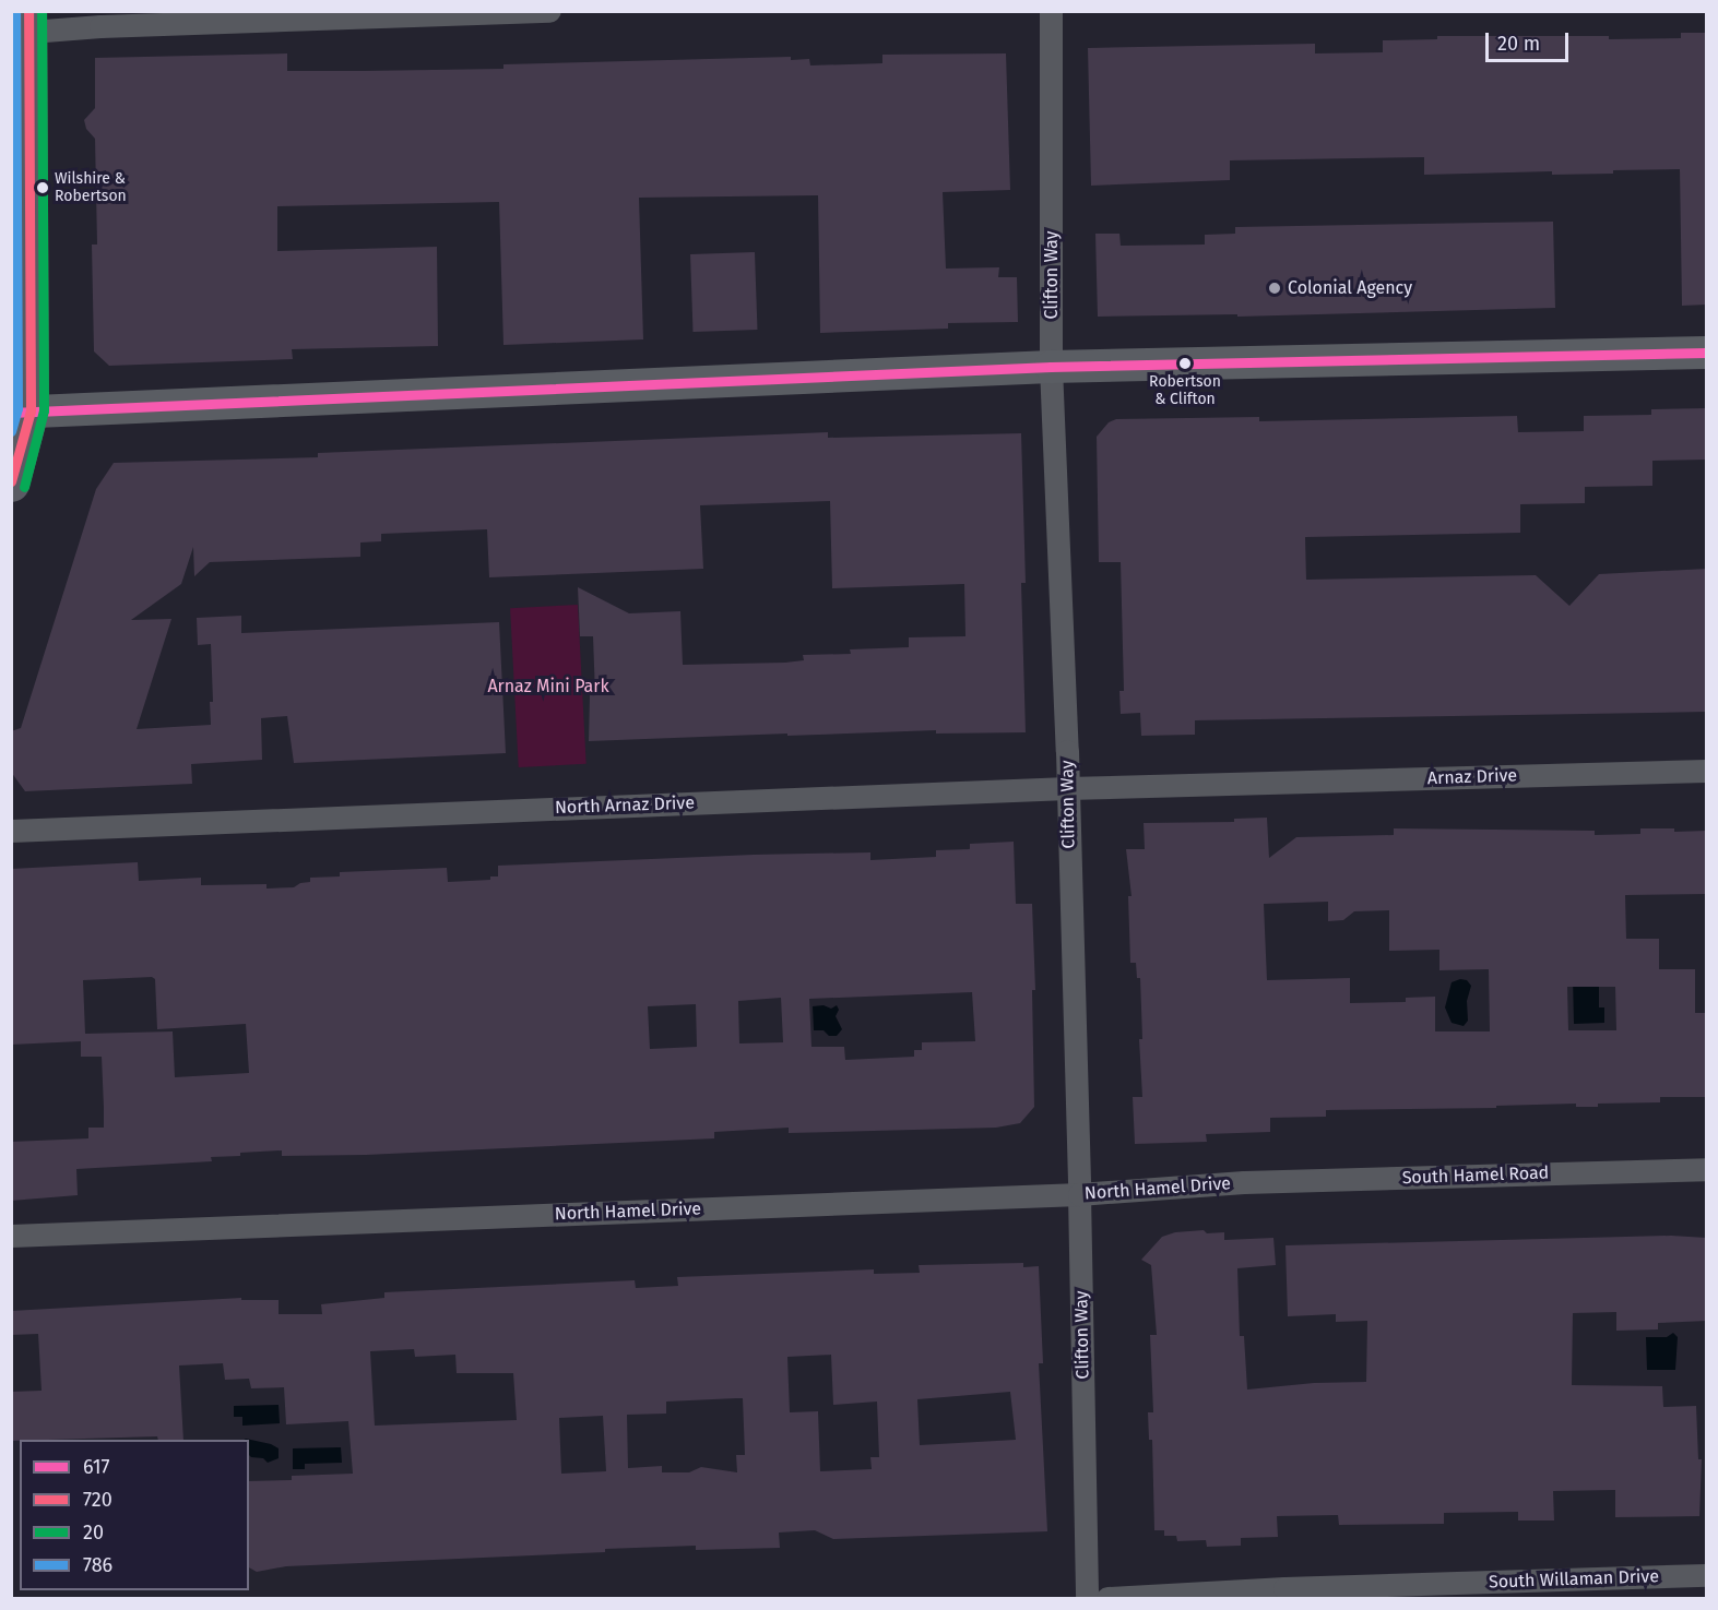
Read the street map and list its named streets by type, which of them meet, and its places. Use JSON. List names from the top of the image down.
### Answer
{
  "streets": {
    "street": [
      "Clifton Way",
      "Arnaz Drive",
      "North Arnaz Drive",
      "South Hamel Road",
      "North Hamel Drive",
      "South Willaman Drive"
    ]
  },
  "crossings": [
    ["Clifton Way", "North Arnaz Drive"],
    ["Clifton Way", "North Hamel Drive"],
    ["Arnaz Drive", "North Arnaz Drive"],
    ["South Hamel Road", "North Hamel Drive"]
  ],
  "parks": ["Arnaz Mini Park"],
  "places": ["Wilshire & Robertson", "Colonial Agency", "Robertson & Clifton"],
  "lines": [
    "transit line 720",
    "transit line 20",
    "transit line 786",
    "transit line 617"
  ],
  "legend": [
    "617",
    "720",
    "20",
    "786"
  ],
  "scale_bar": "20 m"
}
